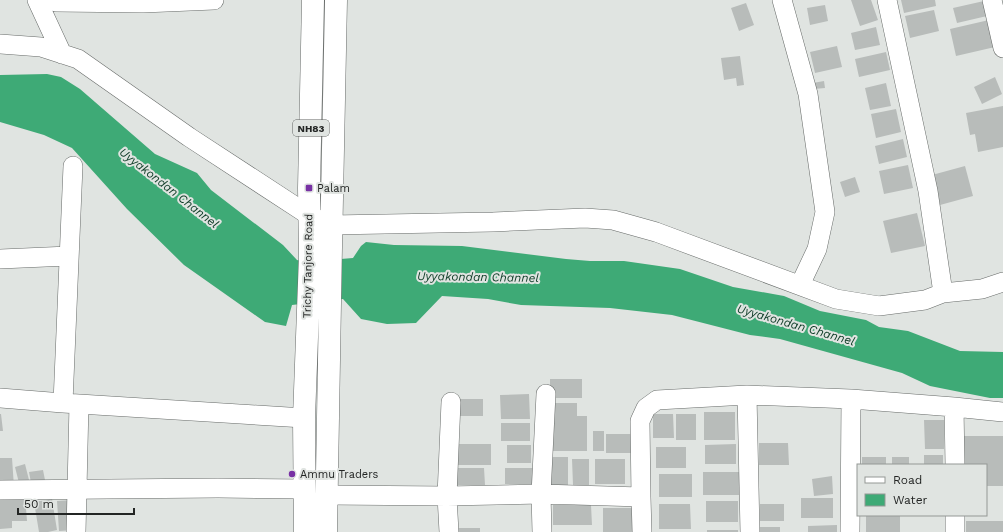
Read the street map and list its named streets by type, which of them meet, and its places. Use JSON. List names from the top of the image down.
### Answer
{
  "streets": {
    "highway": ["NH83", "Trichy Tanjore Road"]
  },
  "water": ["Uyyakondan Channel"],
  "places": {
    "transit": ["Palam"],
    "other": ["Ammu Traders"]
  },
  "legend": ["Road", "Water"],
  "scale_bar": "50 m"
}
